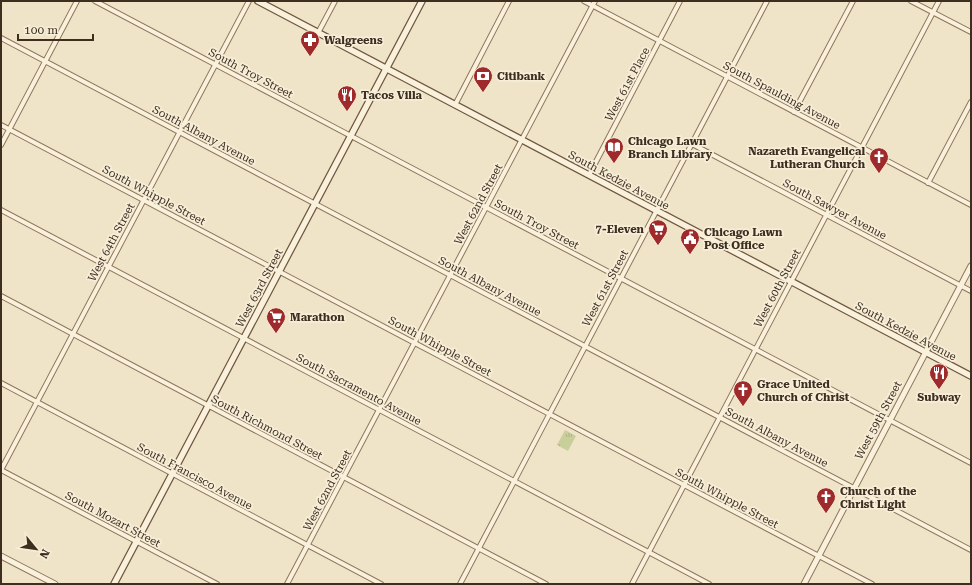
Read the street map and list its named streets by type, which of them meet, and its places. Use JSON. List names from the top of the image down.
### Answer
{
  "streets": {
    "main road": ["South Kedzie Avenue", "West 63rd Street"],
    "street": [
      "South Troy Street",
      "West 61st Place",
      "South Spaulding Avenue",
      "South Albany Avenue",
      "South Whipple Street",
      "West 62nd Street",
      "South Sawyer Avenue",
      "West 64th Street",
      "West 61st Street",
      "West 60th Street",
      "South Sacramento Avenue",
      "West 59th Street",
      "South Richmond Street",
      "South Francisco Avenue",
      "South Mozart Street"
    ]
  },
  "crossings": [
    ["South Troy Street", "West 62nd Street"],
    ["South Troy Street", "West 64th Street"],
    ["South Troy Street", "West 63rd Street"],
    ["South Troy Street", "West 61st Street"],
    ["South Troy Street", "West 60th Street"],
    ["South Troy Street", "West 59th Street"],
    ["West 61st Place", "South Spaulding Avenue"],
    ["West 61st Place", "South Kedzie Avenue"],
    ["South Spaulding Avenue", "West 62nd Street"],
    ["South Spaulding Avenue", "West 61st Street"],
    ["South Spaulding Avenue", "West 60th Street"],
    ["South Albany Avenue", "West 62nd Street"],
    ["South Albany Avenue", "West 64th Street"],
    ["South Albany Avenue", "West 63rd Street"],
    ["South Albany Avenue", "West 61st Street"],
    ["South Albany Avenue", "West 60th Street"],
    ["South Albany Avenue", "West 59th Street"],
    ["South Kedzie Avenue", "West 62nd Street"],
    ["South Kedzie Avenue", "West 63rd Street"],
    ["South Kedzie Avenue", "West 61st Street"],
    ["South Kedzie Avenue", "West 60th Street"],
    ["South Kedzie Avenue", "West 59th Street"],
    ["South Whipple Street", "West 62nd Street"],
    ["South Whipple Street", "West 64th Street"],
    ["South Whipple Street", "West 63rd Street"],
    ["South Whipple Street", "West 61st Street"],
    ["South Whipple Street", "West 60th Street"],
    ["South Whipple Street", "West 59th Street"],
    ["West 62nd Street", "South Sacramento Avenue"],
    ["West 62nd Street", "South Richmond Street"],
    ["West 62nd Street", "South Francisco Avenue"],
    ["South Sawyer Avenue", "West 61st Street"],
    ["South Sawyer Avenue", "West 60th Street"],
    ["South Sawyer Avenue", "West 59th Street"],
    ["West 64th Street", "South Sacramento Avenue"],
    ["West 64th Street", "South Richmond Street"],
    ["West 64th Street", "South Francisco Avenue"],
    ["West 64th Street", "South Mozart Street"],
    ["West 63rd Street", "South Sacramento Avenue"],
    ["West 63rd Street", "South Richmond Street"],
    ["West 63rd Street", "South Francisco Avenue"],
    ["West 63rd Street", "South Mozart Street"],
    ["West 61st Street", "South Sacramento Avenue"],
    ["West 61st Street", "South Richmond Street"],
    ["West 60th Street", "South Sacramento Avenue"]
  ],
  "places": {
    "pharmacy": ["Walgreens"],
    "bank": ["Citibank"],
    "restaurant": ["Tacos Villa", "Subway"],
    "library": ["Chicago Lawn Branch Library"],
    "church": ["Nazareth Evangelical Lutheran Church", "Grace United Church of Christ", "Church of the Christ Light"],
    "supermarket": ["7-Eleven", "Marathon"],
    "public building": ["Chicago Lawn Post Office"]
  },
  "scale_bar": "100 m",
  "north": "bottom right"
}
